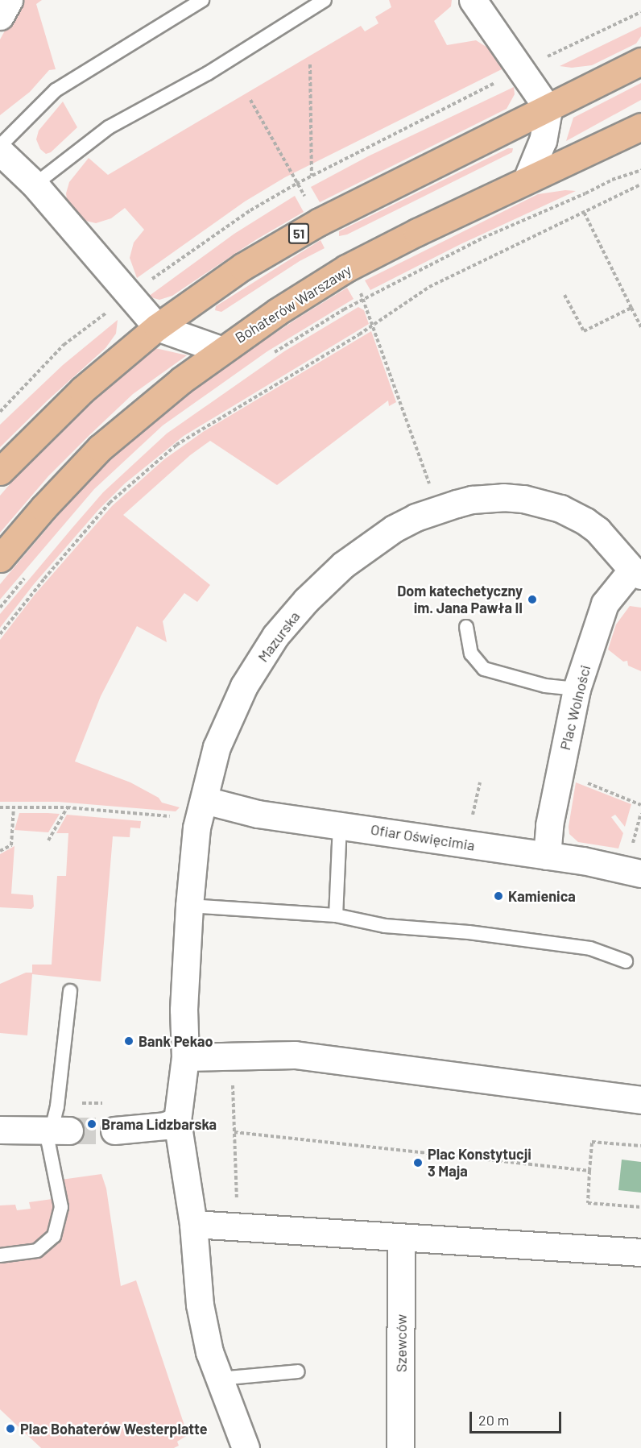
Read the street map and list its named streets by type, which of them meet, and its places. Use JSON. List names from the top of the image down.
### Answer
{
  "streets": {
    "main road": ["51", "Bohaterów Warszawy"],
    "street": [
      "Mazurska",
      "Plac Wolności",
      "Ofiar Oświęcimia",
      "Szewców"
    ]
  },
  "crossings": [
    ["Mazurska", "Plac Wolności"],
    ["Mazurska", "Ofiar Oświęcimia"],
    ["Plac Wolności", "Ofiar Oświęcimia"]
  ],
  "places": [
    "Dom katechetyczny im. Jana Pawła II",
    "Kamienica",
    "Bank Pekao",
    "Brama Lidzbarska",
    "Plac Konstytucji 3 Maja",
    "Plac Bohaterów Westerplatte"
  ],
  "scale_bar": "20 m"
}
